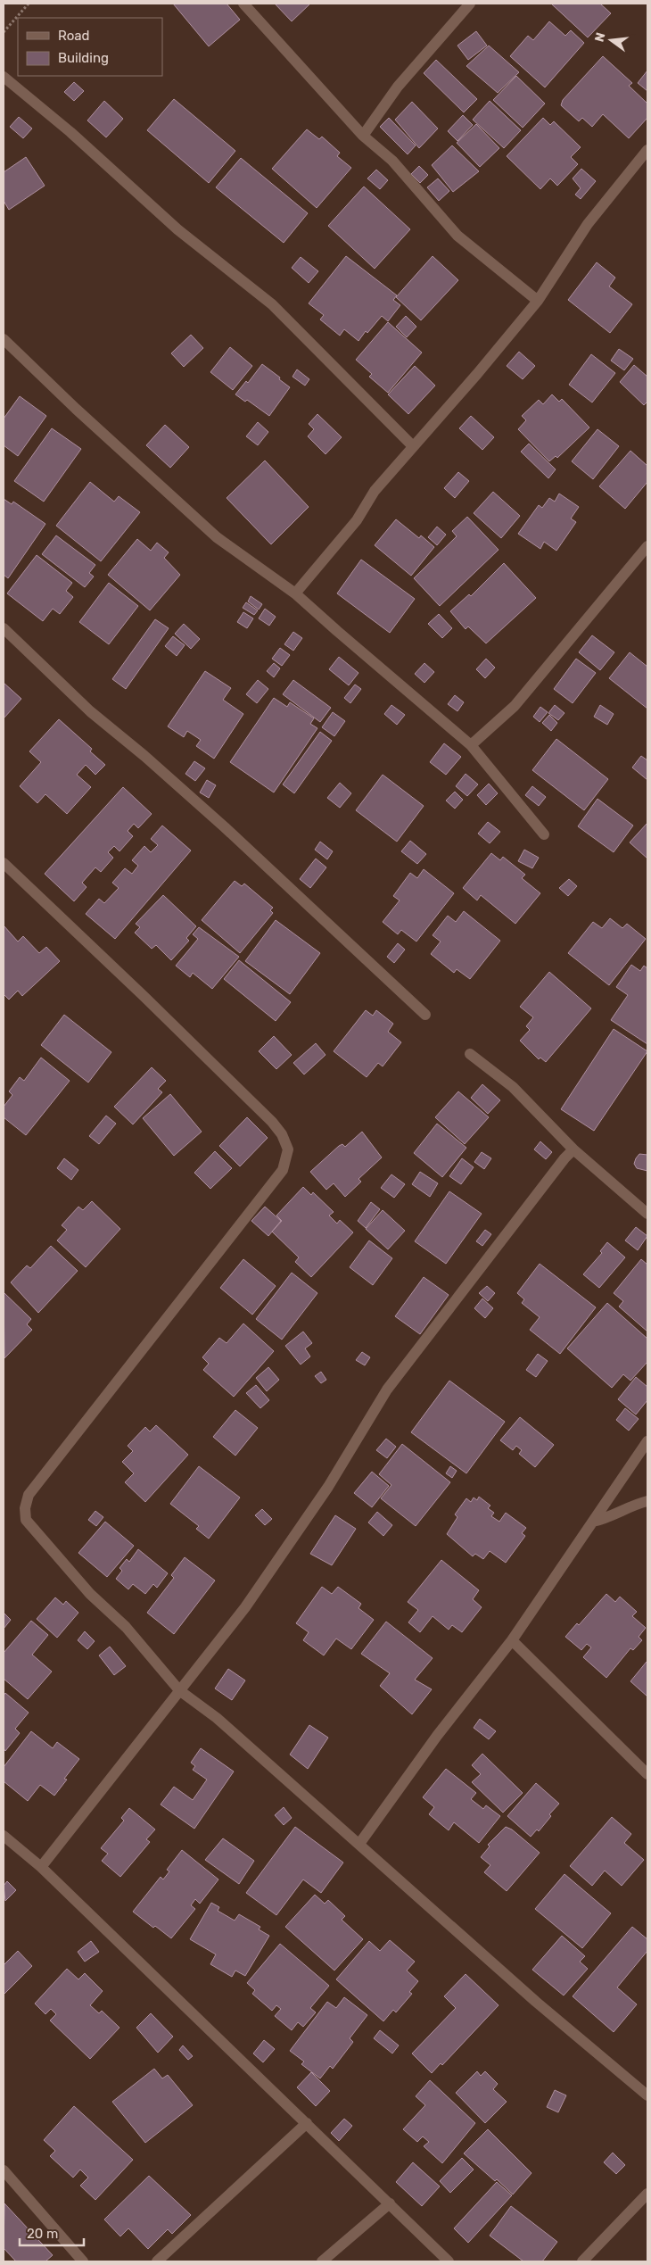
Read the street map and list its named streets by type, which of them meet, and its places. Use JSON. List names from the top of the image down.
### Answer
{
  "legend": ["Road", "Building"],
  "scale_bar": "20 m",
  "north": "left"
}
